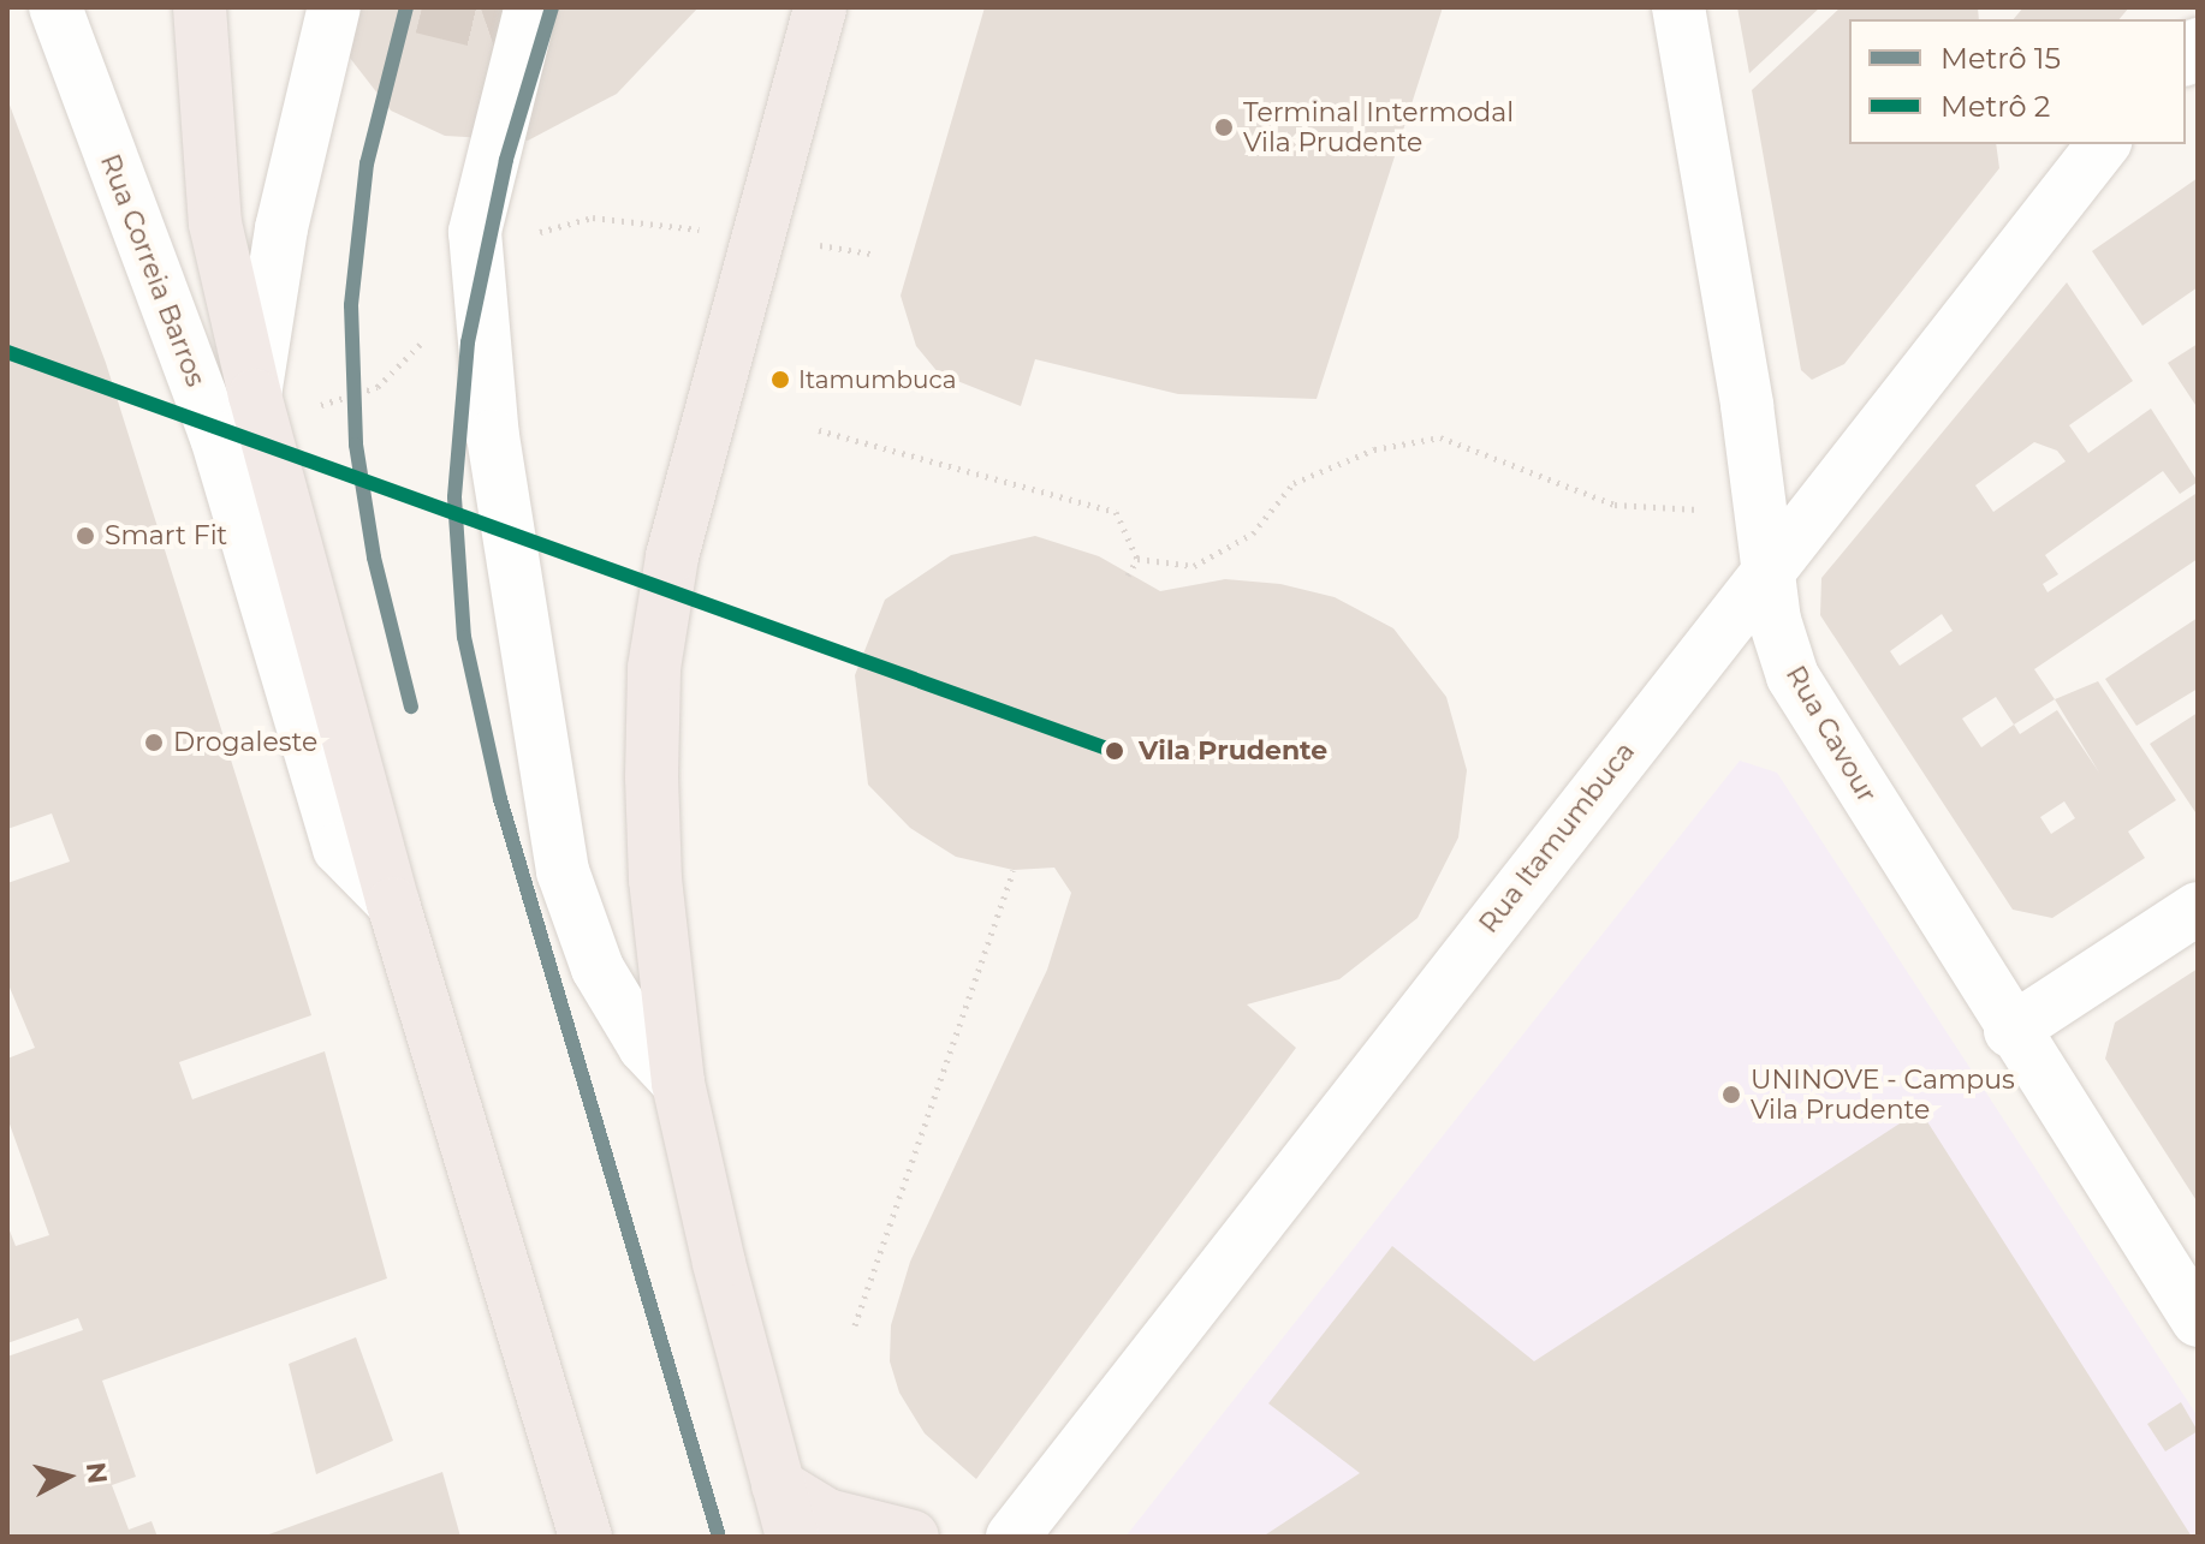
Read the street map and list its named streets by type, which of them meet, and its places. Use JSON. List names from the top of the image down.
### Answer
{
  "streets": {
    "street": ["Rua Correia Barros", "Rua Cavour", "Rua Itamumbuca"]
  },
  "crossings": [
    ["Rua Cavour", "Rua Itamumbuca"]
  ],
  "places": [
    "Terminal Intermodal Vila Prudente",
    "Itamumbuca",
    "Smart Fit",
    "Drogaleste",
    "Vila Prudente",
    "UNINOVE - Campus Vila Prudente"
  ],
  "lines": ["metro line 15", "metro line 2"],
  "legend": ["Metrô 15", "Metrô 2"],
  "north": "right"
}
